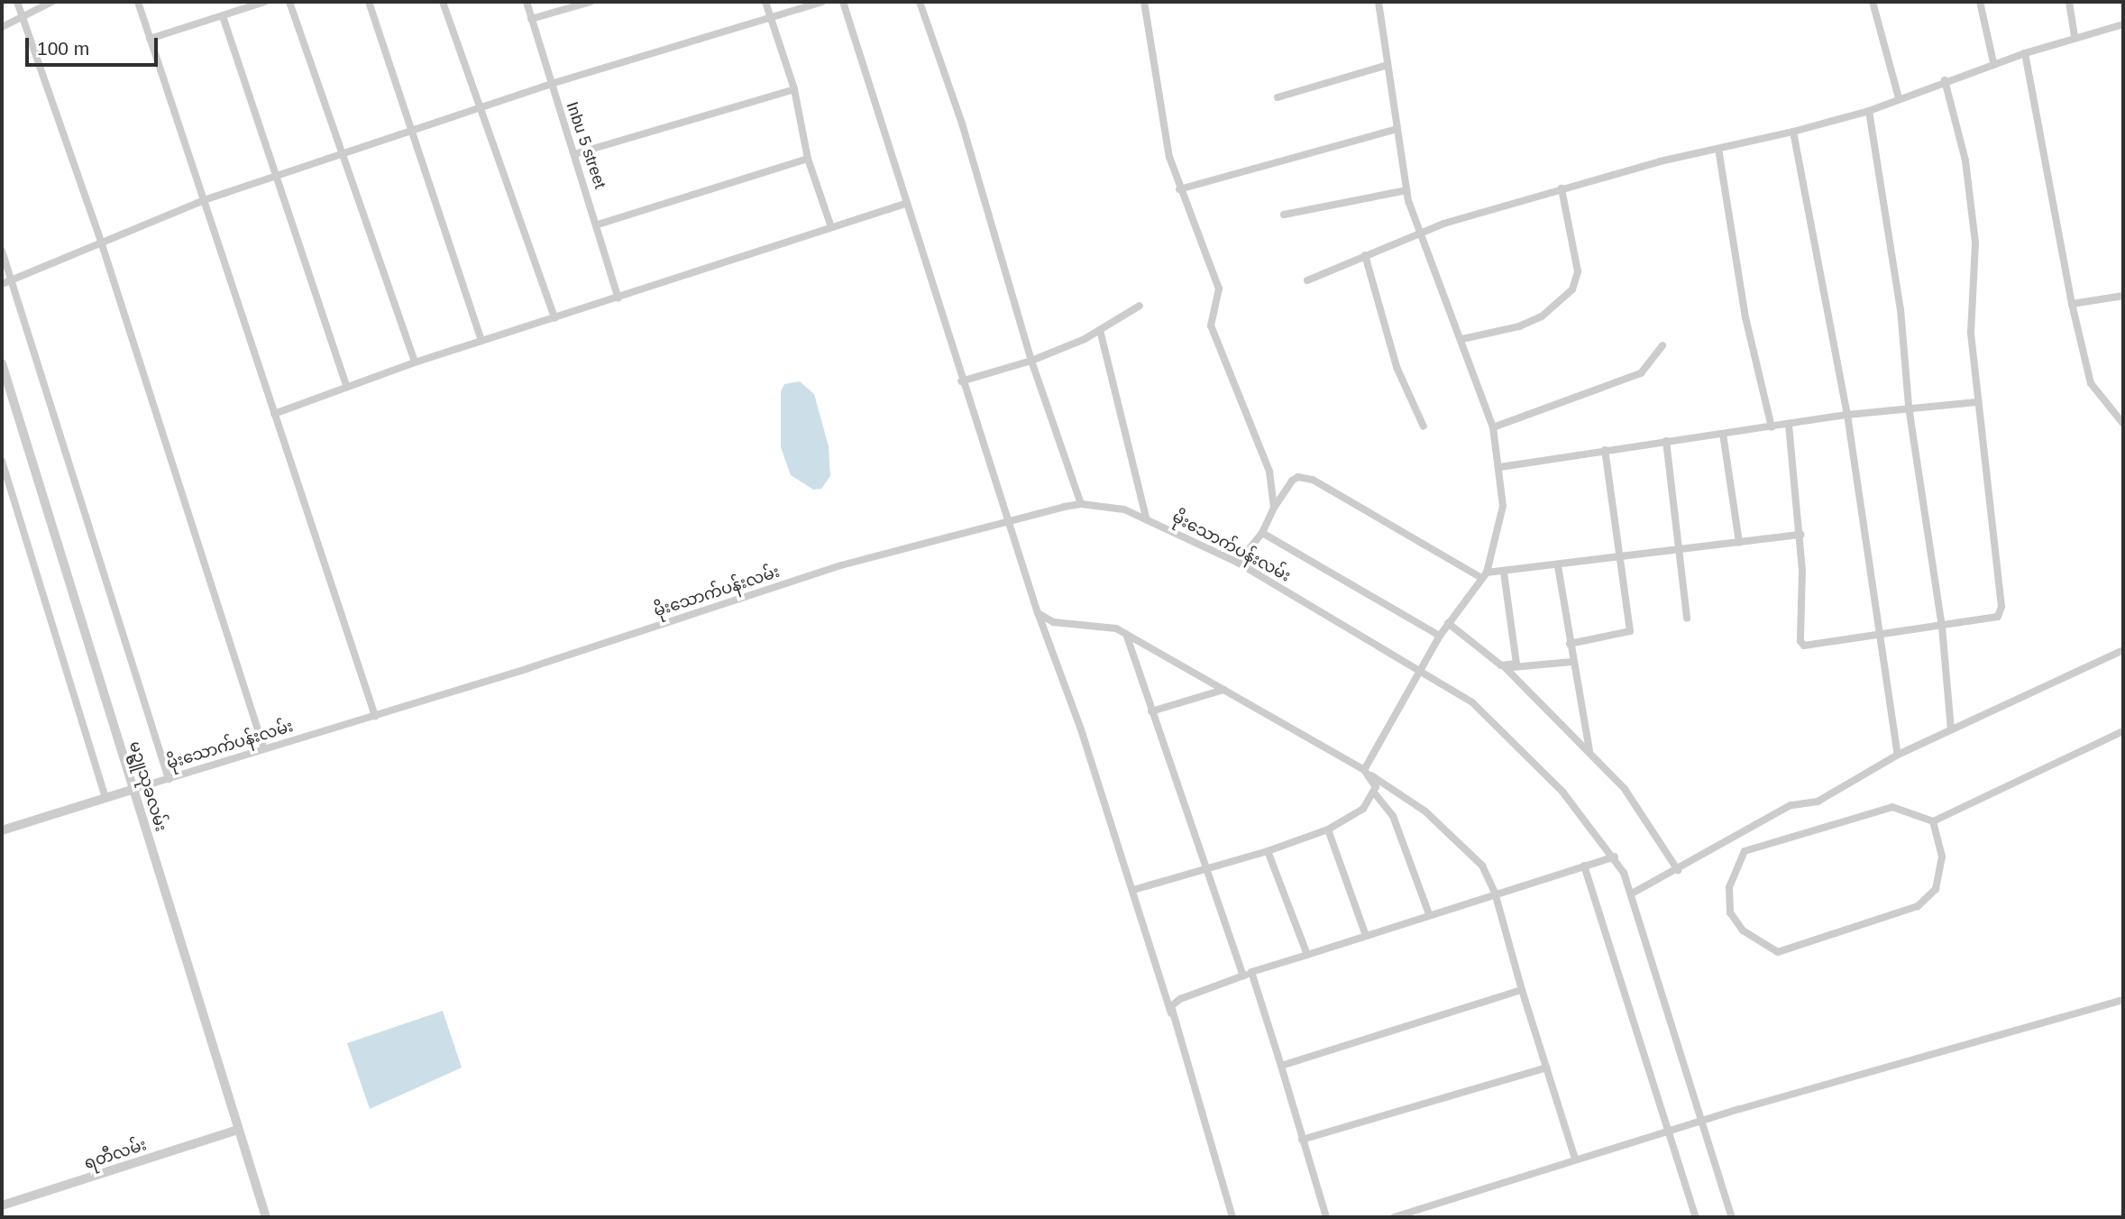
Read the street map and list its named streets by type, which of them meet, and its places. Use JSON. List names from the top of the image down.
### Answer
{
  "streets": {
    "street": [
      "Inbu 5 street",
      "မိုးသောက်ပန်းလမ်း",
      "မဥ္ဇူသုခလမ်း",
      "ရတီလမ်း"
    ]
  },
  "crossings": [
    ["မိုးသောက်ပန်းလမ်း", "မဥ္ဇူသုခလမ်း"],
    ["မဥ္ဇူသုခလမ်း", "ရတီလမ်း"]
  ],
  "scale_bar": "100 m"
}
